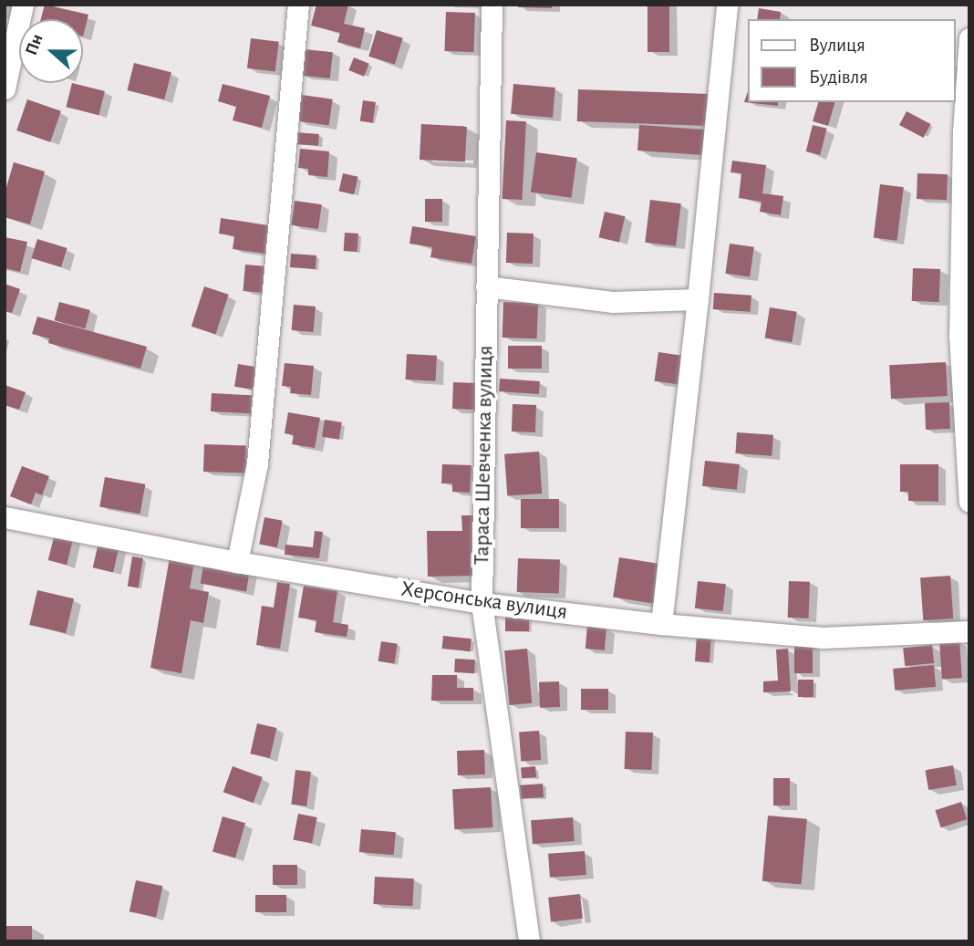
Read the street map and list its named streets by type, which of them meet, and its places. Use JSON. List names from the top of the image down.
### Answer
{
  "streets": {
    "street": ["Тараса Шевченка вулиця", "Херсонська вулиця"]
  },
  "crossings": [
    ["Тараса Шевченка вулиця", "Херсонська вулиця"]
  ],
  "legend": ["Вулиця", "Будівля"],
  "north": "left"
}
